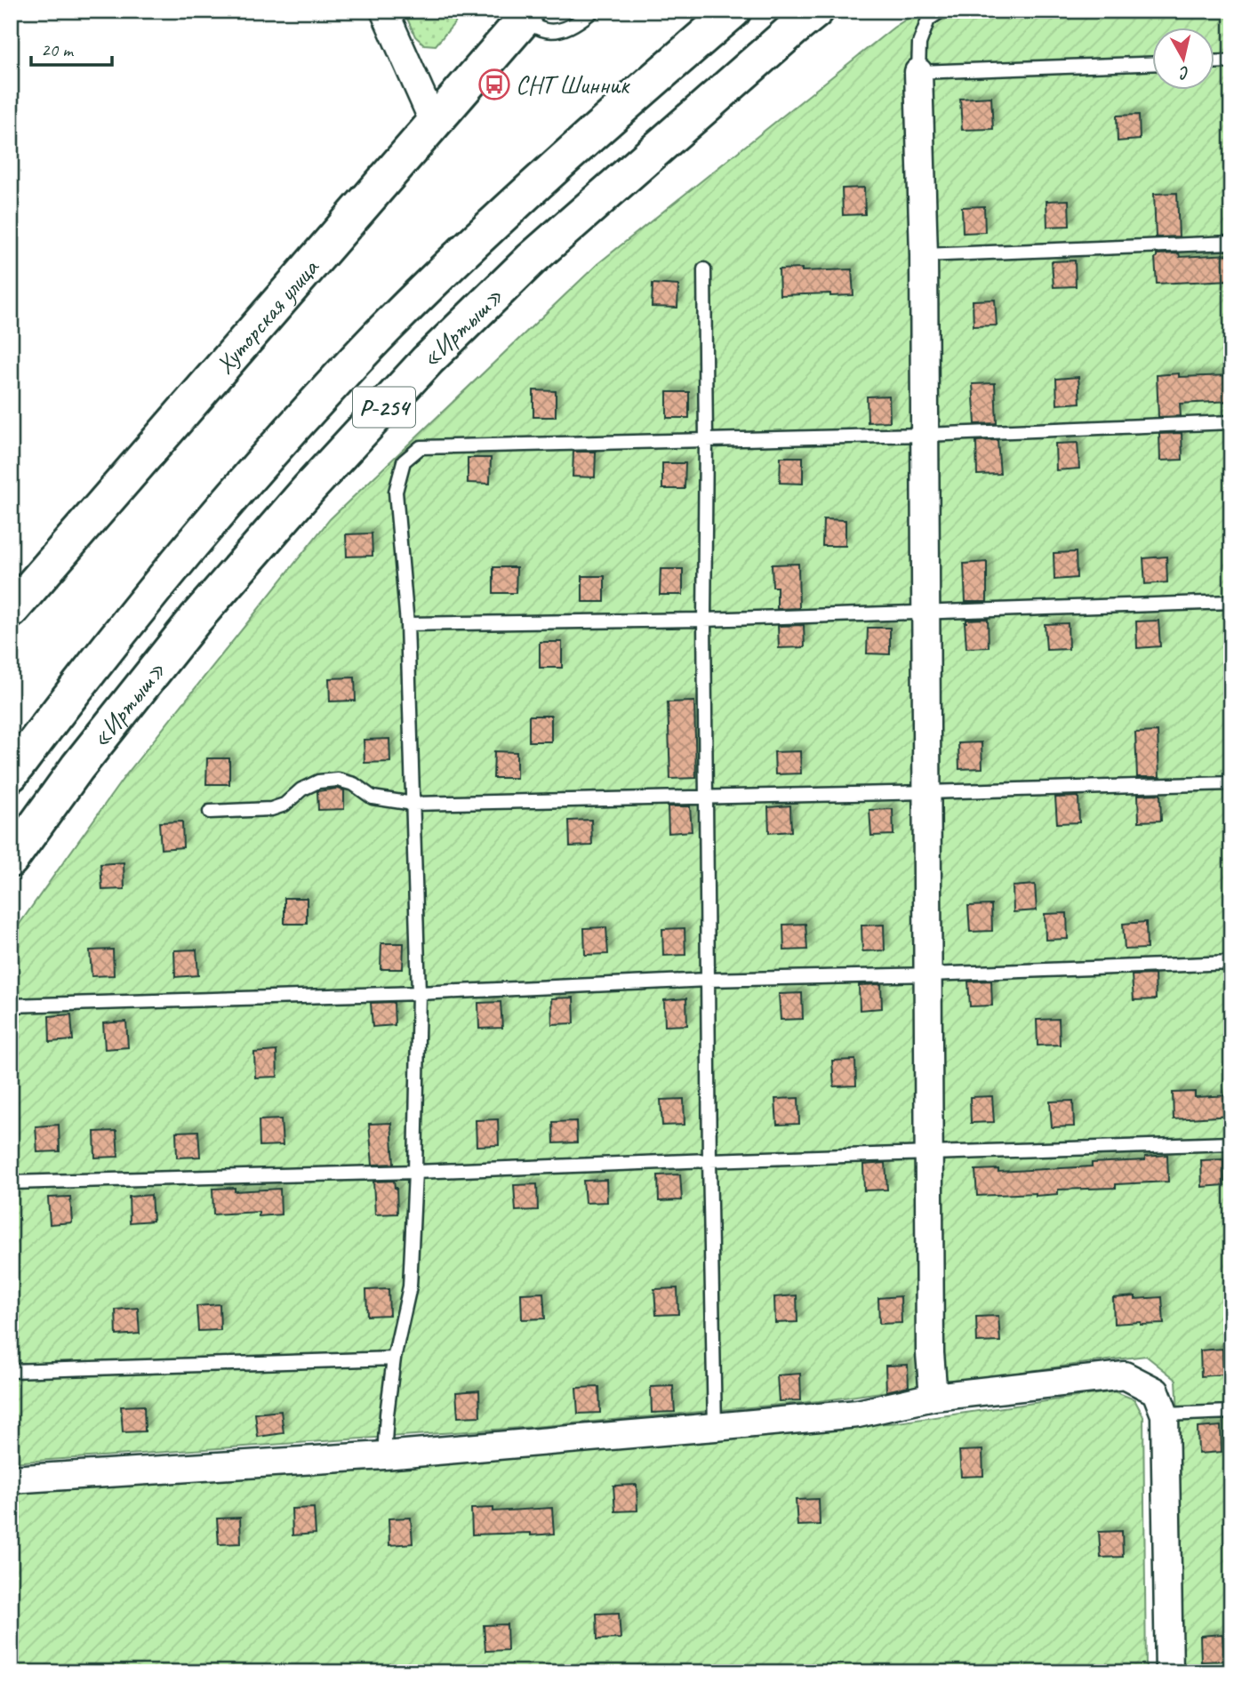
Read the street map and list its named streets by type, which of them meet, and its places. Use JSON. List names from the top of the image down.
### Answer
{
  "streets": {
    "main road": ["Хуторская улица", "«Иртыш»", "Р-254"]
  },
  "places": {
    "bus stop": ["СНТ Шинник"]
  },
  "scale_bar": "20 m",
  "north": "bottom"
}
